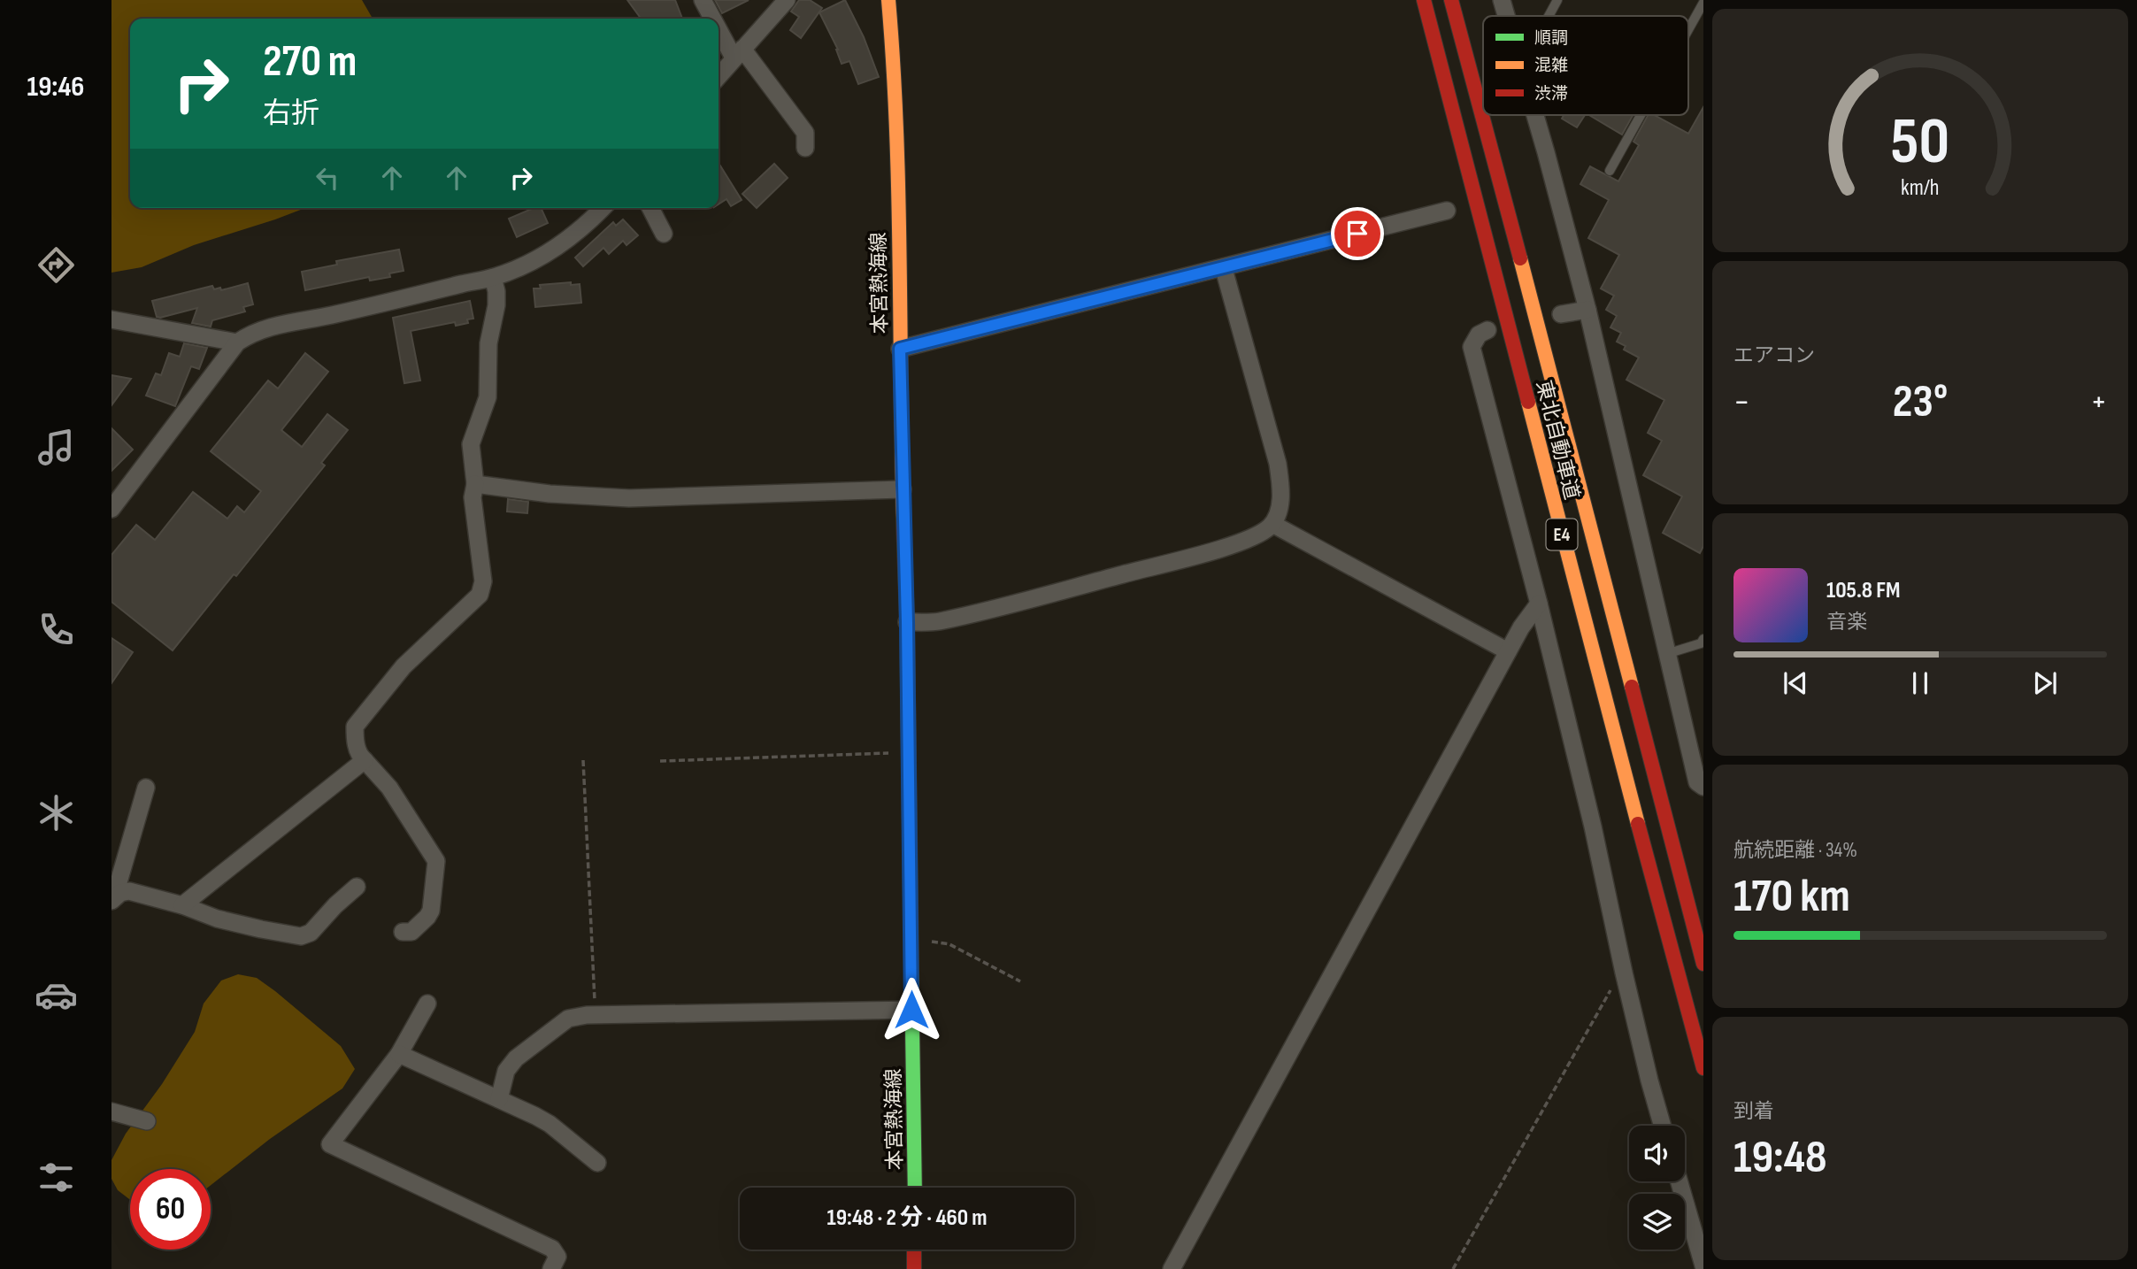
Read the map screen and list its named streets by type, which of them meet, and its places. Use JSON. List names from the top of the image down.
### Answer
{
  "streets": {
    "main road": ["本宮熱海線", "東北自動車道", "E4"]
  },
  "legend": ["順調", "混雑", "渋滞"],
  "page": {
    "tabs": "19:46",
    "turn": ["270 m", "右折"],
    "tile": [
      "エアコン",
      ["航続距離 · 34%", "170 km"],
      ["到着", "19:48"]
    ],
    "heat": ["−", "23°", "+"],
    "song": ["105.8 FM", "音楽"],
    "limit": "60",
    "trip": "19:48 · 2 分 · 460 m",
    "gauge": ["50", "km/h"]
  }
}
